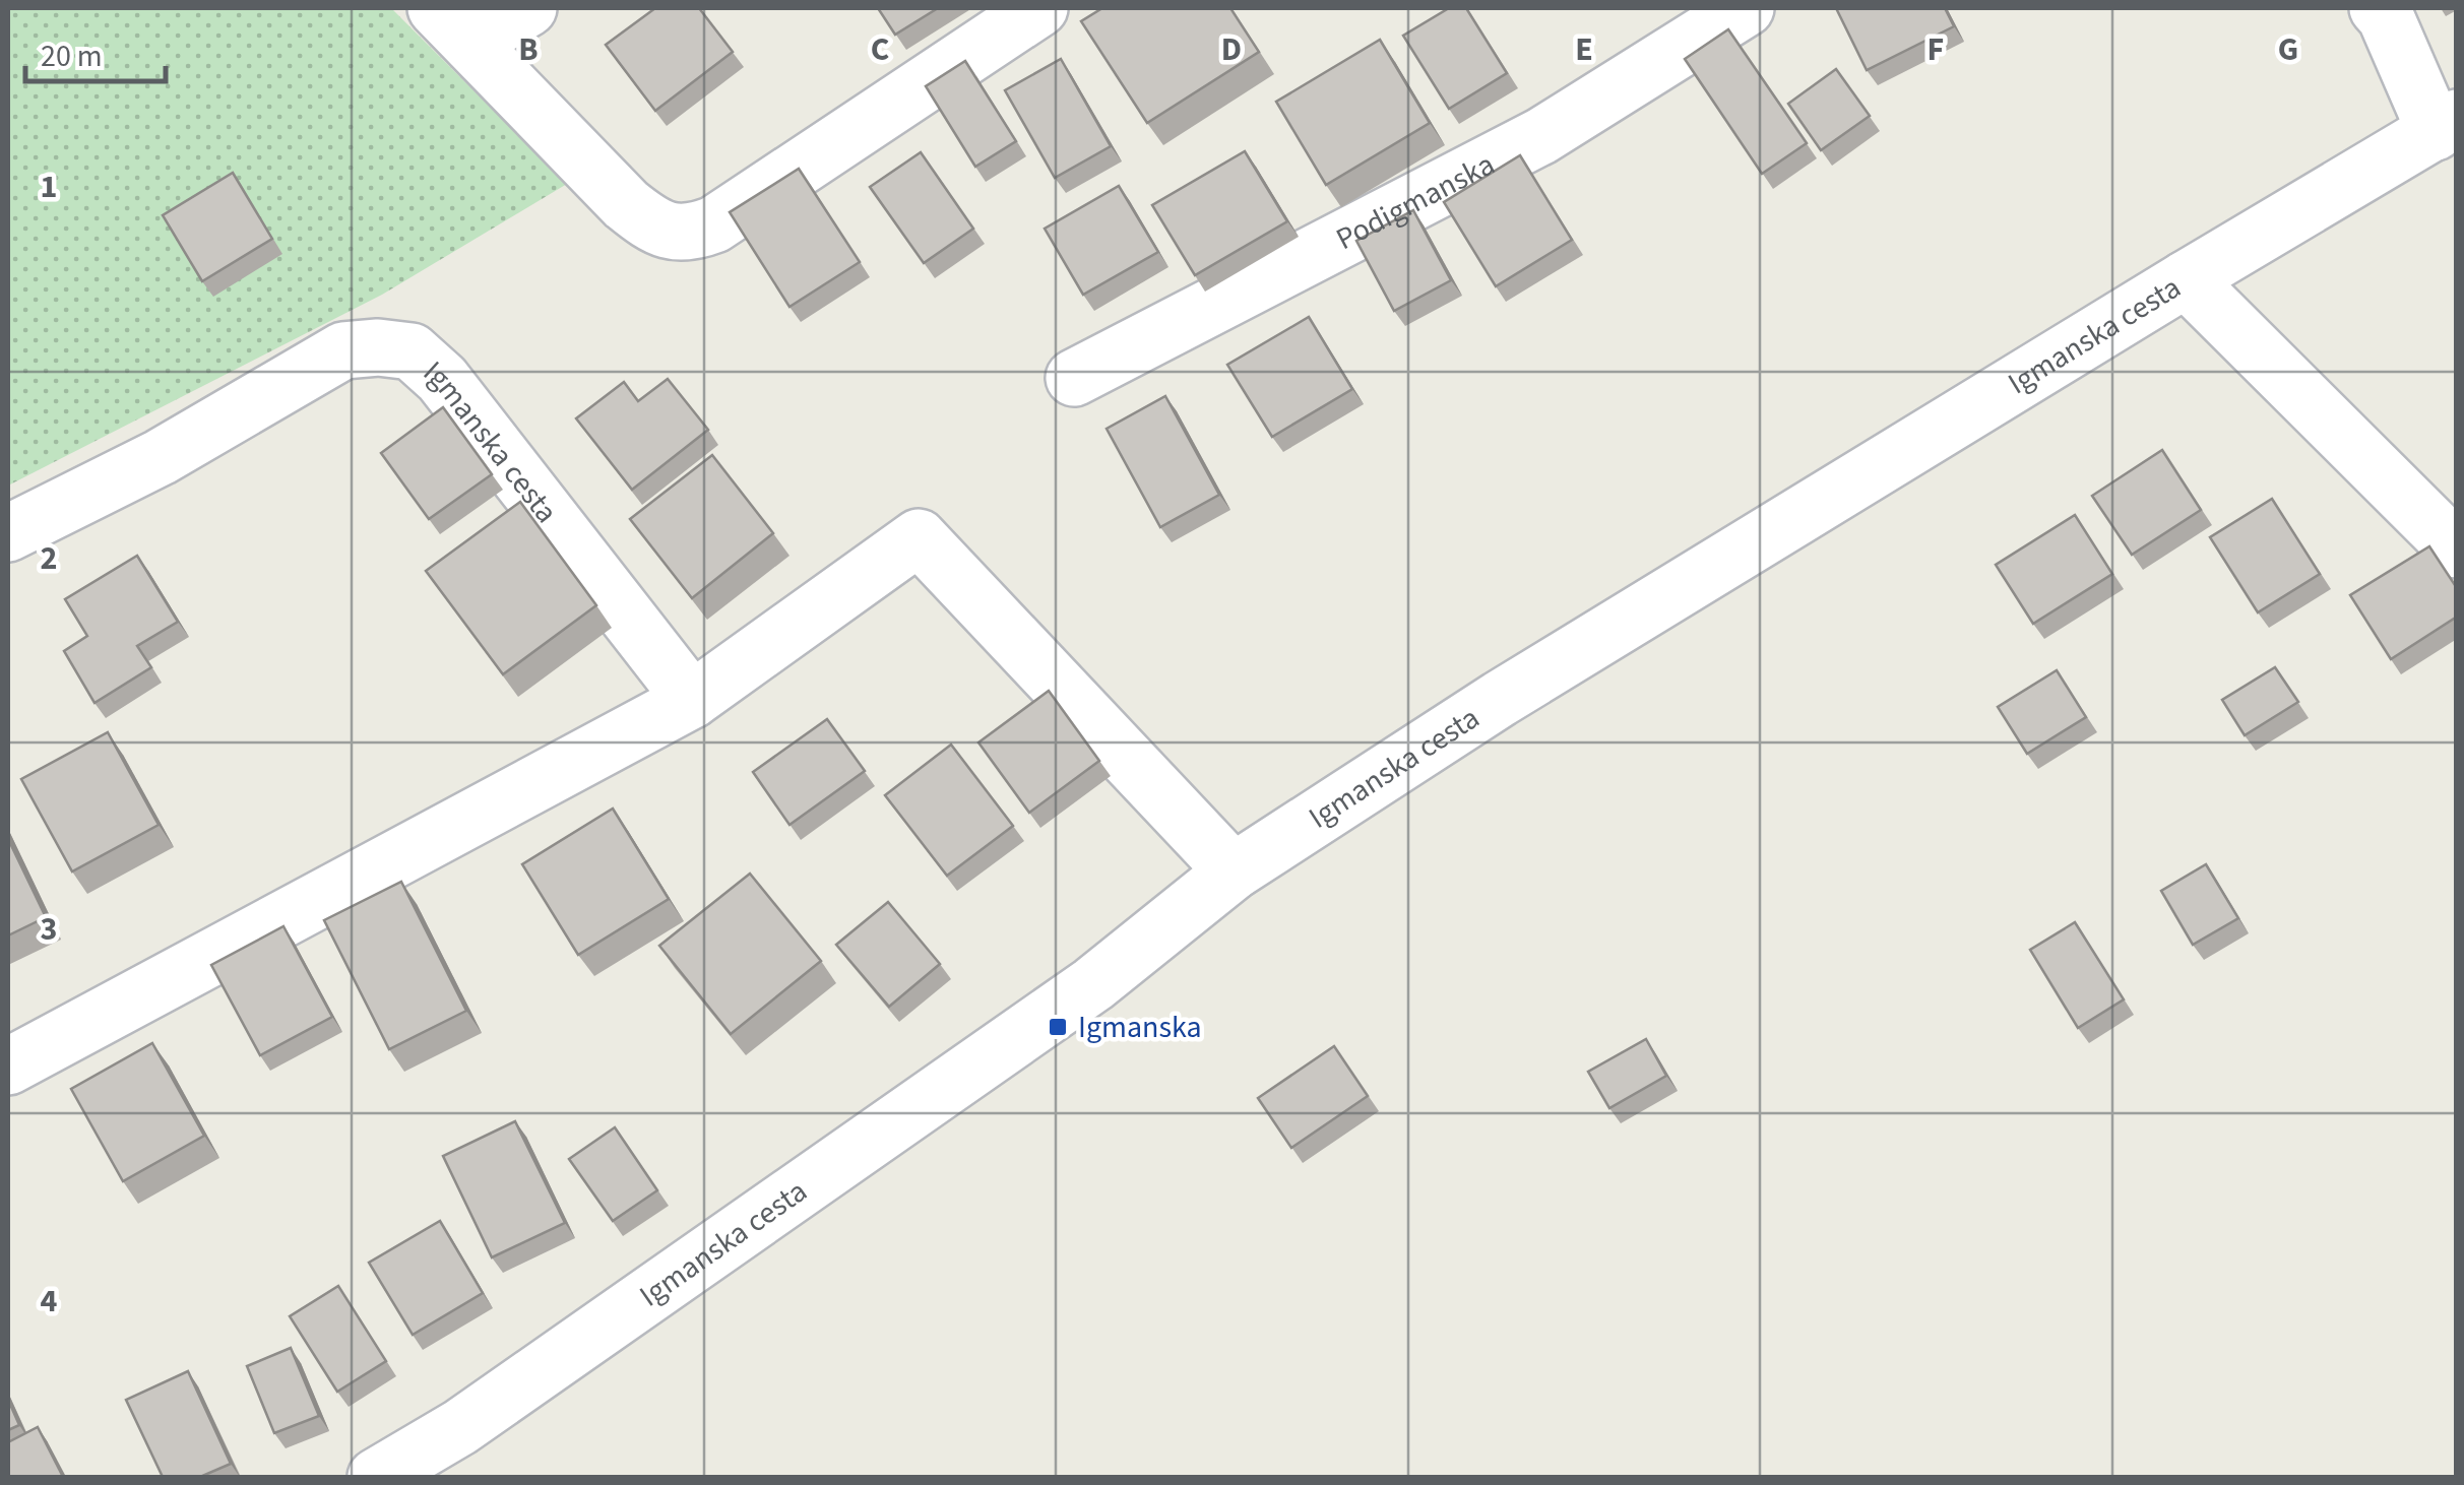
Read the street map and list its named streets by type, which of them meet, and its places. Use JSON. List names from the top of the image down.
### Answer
{
  "streets": {
    "street": ["Podigmanska", "Igmanska cesta"]
  },
  "places": {
    "transit": ["Igmanska"]
  },
  "scale_bar": "20 m",
  "grid": {
    "columns": [
      "B",
      "C",
      "D",
      "E",
      "F",
      "G"
    ],
    "rows": [
      "1",
      "2",
      "3",
      "4"
    ]
  }
}
